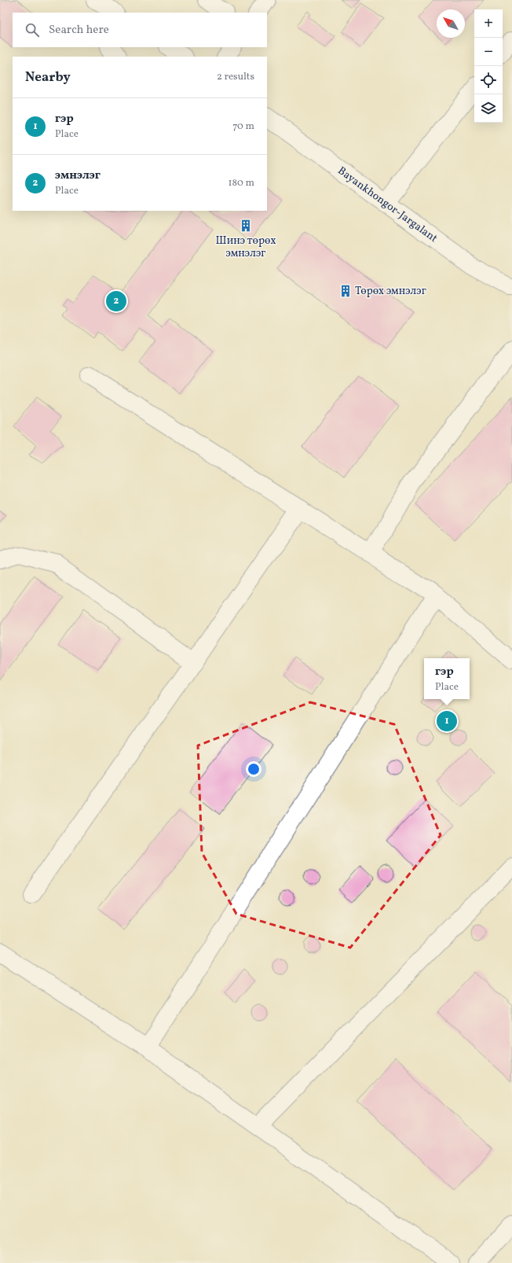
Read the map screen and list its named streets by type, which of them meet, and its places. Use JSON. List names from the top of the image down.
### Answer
{
  "streets": {
    "street": ["Bayankhongor-Jargalant"]
  },
  "places": {
    "building": ["Шинэ төрөх эмнэлэг", "Төрөх эмнэлэг"]
  },
  "north": "top left",
  "page": {
    "map_buttons": ["+", "−"],
    "search": "Search here",
    "heading": ["Nearby", "2 results"],
    "list": [
      {
        "mark": "1",
        "name": "гэр",
        "note": "Place",
        "value": "70 m"
      },
      {
        "mark": "2",
        "name": "эмнэлэг",
        "note": "Place",
        "value": "180 m"
      }
    ],
    "pins": ["2", "1"],
    "popup": ["гэр", "Place"]
  }
}
